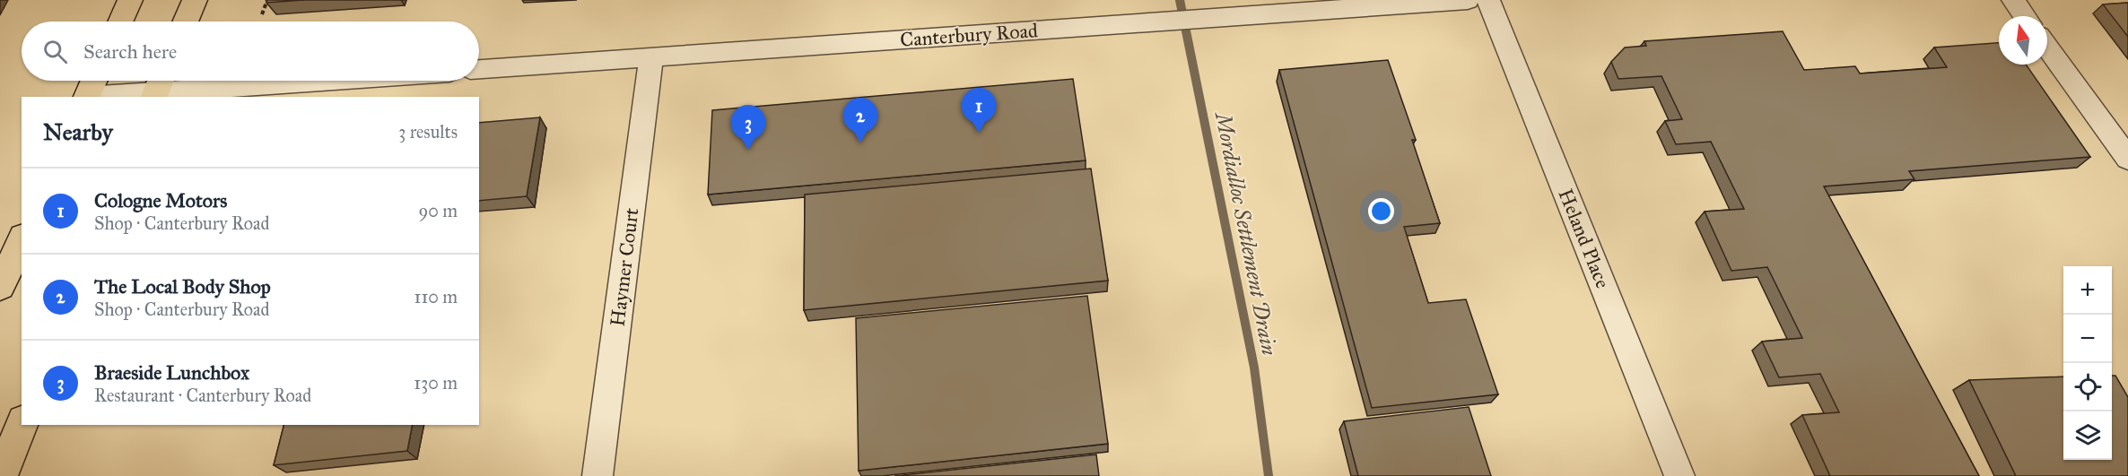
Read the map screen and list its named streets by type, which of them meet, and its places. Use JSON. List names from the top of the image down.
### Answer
{
  "streets": {
    "street": ["Canterbury Road", "Heland Place", "Haymer Court"]
  },
  "crossings": [
    ["Canterbury Road", "Haymer Court"]
  ],
  "water": ["Mordialloc Settlement Drain"],
  "north": "top",
  "page": {
    "search": "Search here",
    "pins": ["1", "2", "3"],
    "heading": ["Nearby", "3 results"],
    "list": [
      {
        "mark": "1",
        "name": "Cologne Motors",
        "note": "Shop · Canterbury Road",
        "value": "90 m"
      },
      {
        "mark": "2",
        "name": "The Local Body Shop",
        "note": "Shop · Canterbury Road",
        "value": "110 m"
      },
      {
        "mark": "3",
        "name": "Braeside Lunchbox",
        "note": "Restaurant · Canterbury Road",
        "value": "130 m"
      }
    ],
    "map_buttons": ["+", "−"]
  }
}
